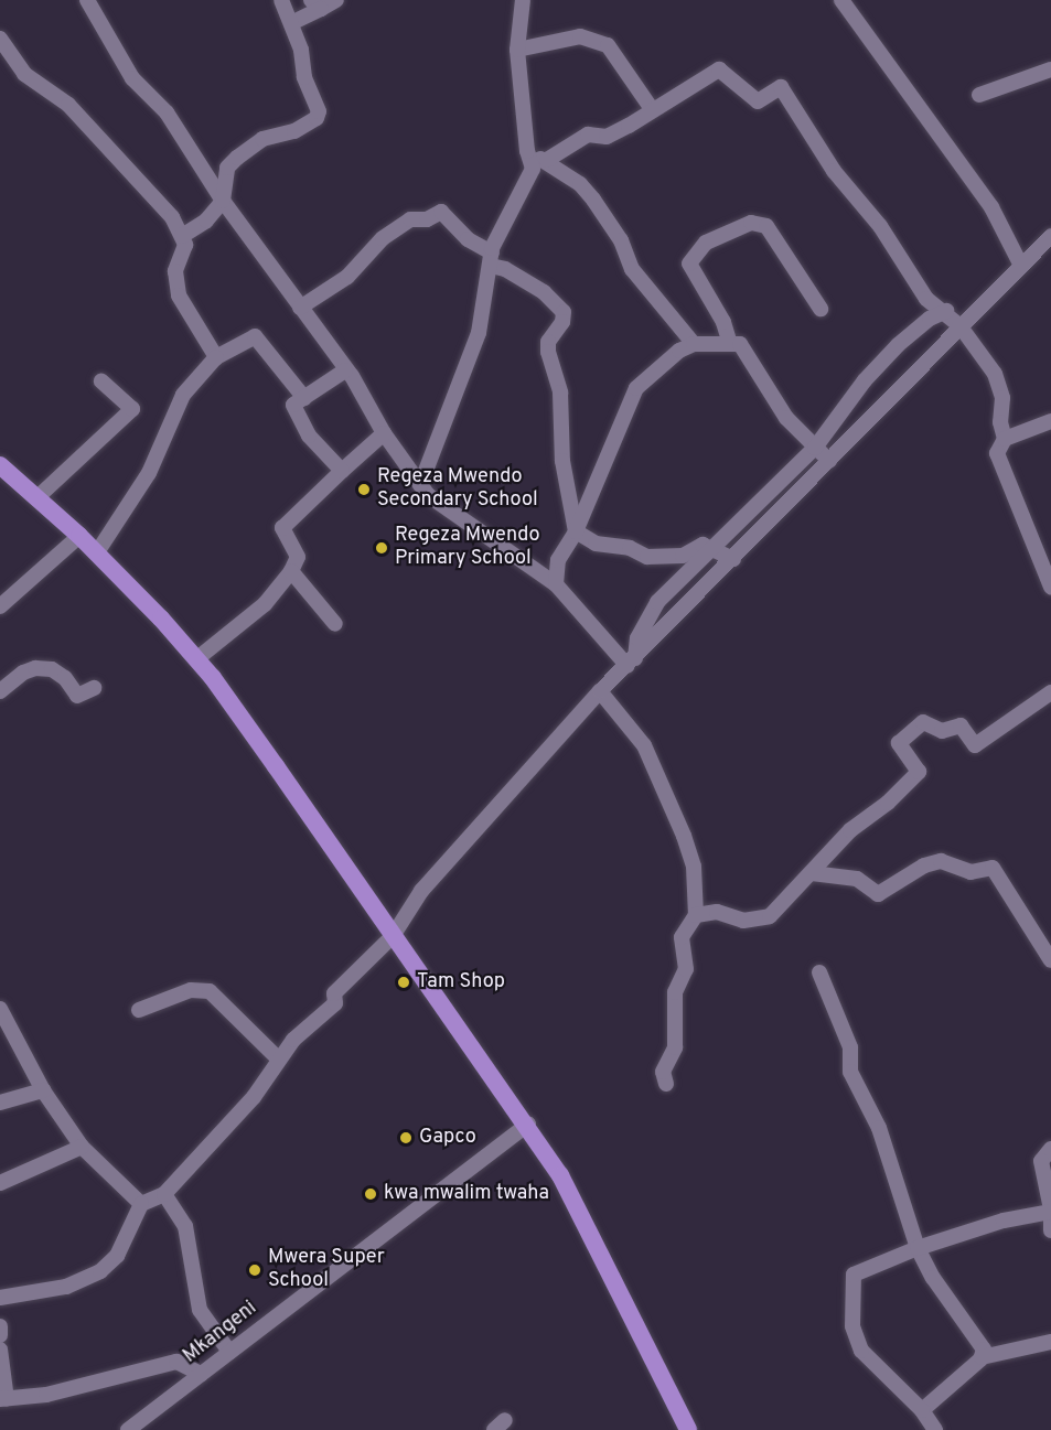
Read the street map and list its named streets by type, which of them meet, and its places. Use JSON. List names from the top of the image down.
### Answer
{
  "streets": {
    "street": ["Mkangeni"]
  },
  "places": [
    "Regeza Mwendo Secondary School",
    "Regeza Mwendo Primary School",
    "Tam Shop",
    "Gapco",
    "kwa mwalim twaha",
    "Mwera Super School"
  ]
}
